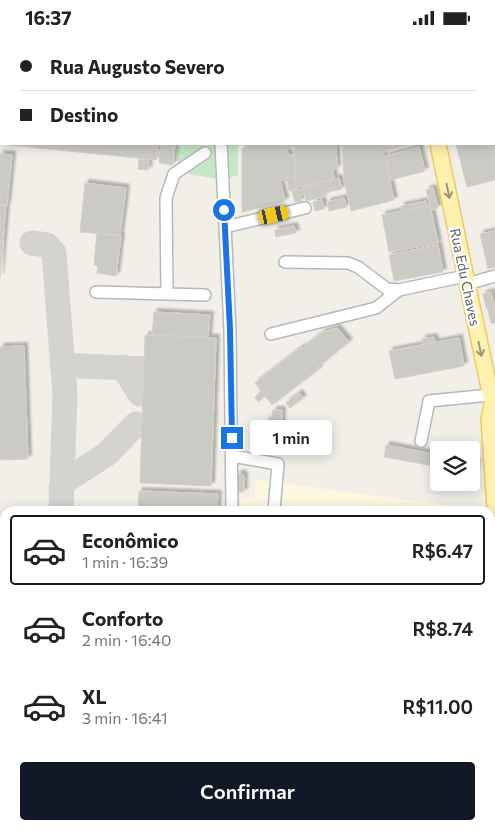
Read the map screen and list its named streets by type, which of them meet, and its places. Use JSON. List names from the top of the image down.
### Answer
{
  "streets": {
    "main road": ["Rua Edu Chaves"]
  },
  "one_way": ["Rua Edu Chaves"],
  "page": {
    "status": "16:37",
    "banner": ["Rua Augusto Severo", "Destino"],
    "bubble": "1 min",
    "list": [
      {
        "name": "Econômico",
        "note": "1 min · 16:39",
        "value": "R$6.47"
      },
      {
        "name": "Conforto",
        "note": "2 min · 16:40",
        "value": "R$8.74"
      },
      {
        "name": "XL",
        "note": "3 min · 16:41",
        "value": "R$11.00"
      }
    ],
    "buttons": "Confirmar"
  }
}
